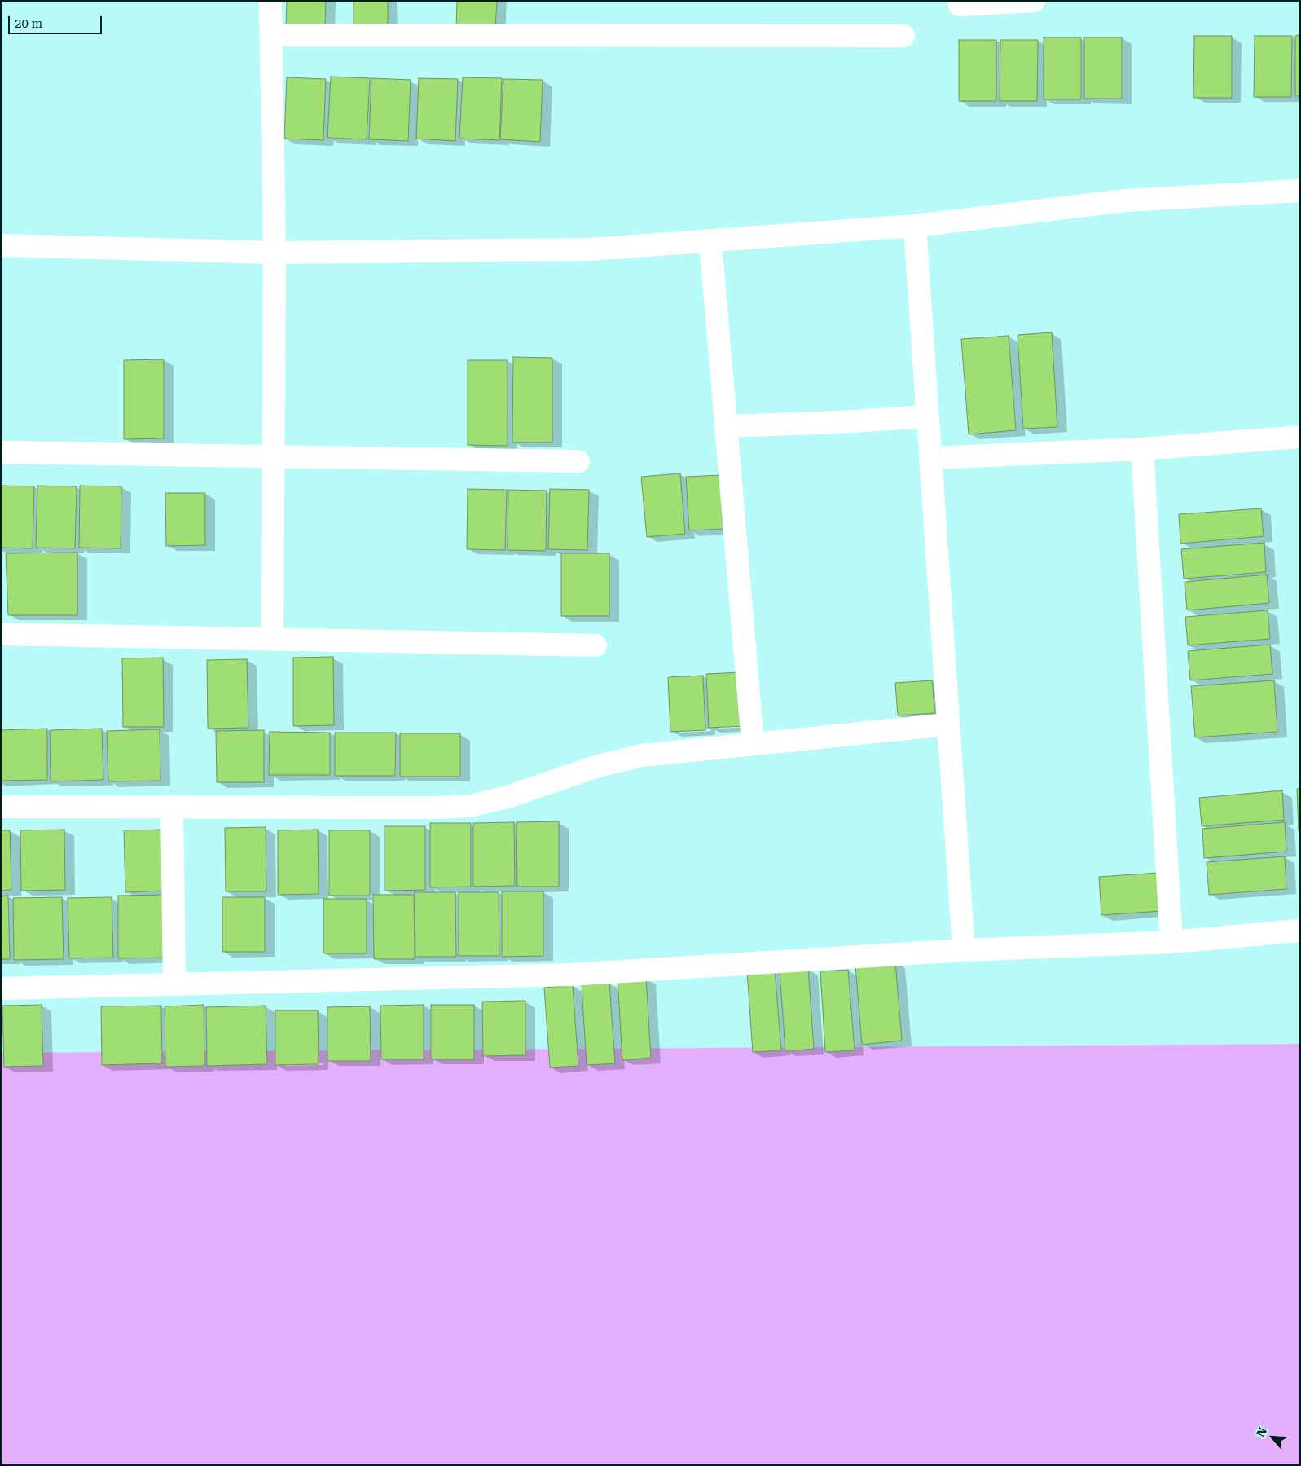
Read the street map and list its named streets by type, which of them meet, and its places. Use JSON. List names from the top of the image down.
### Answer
{
  "scale_bar": "20 m",
  "north": "top left"
}
